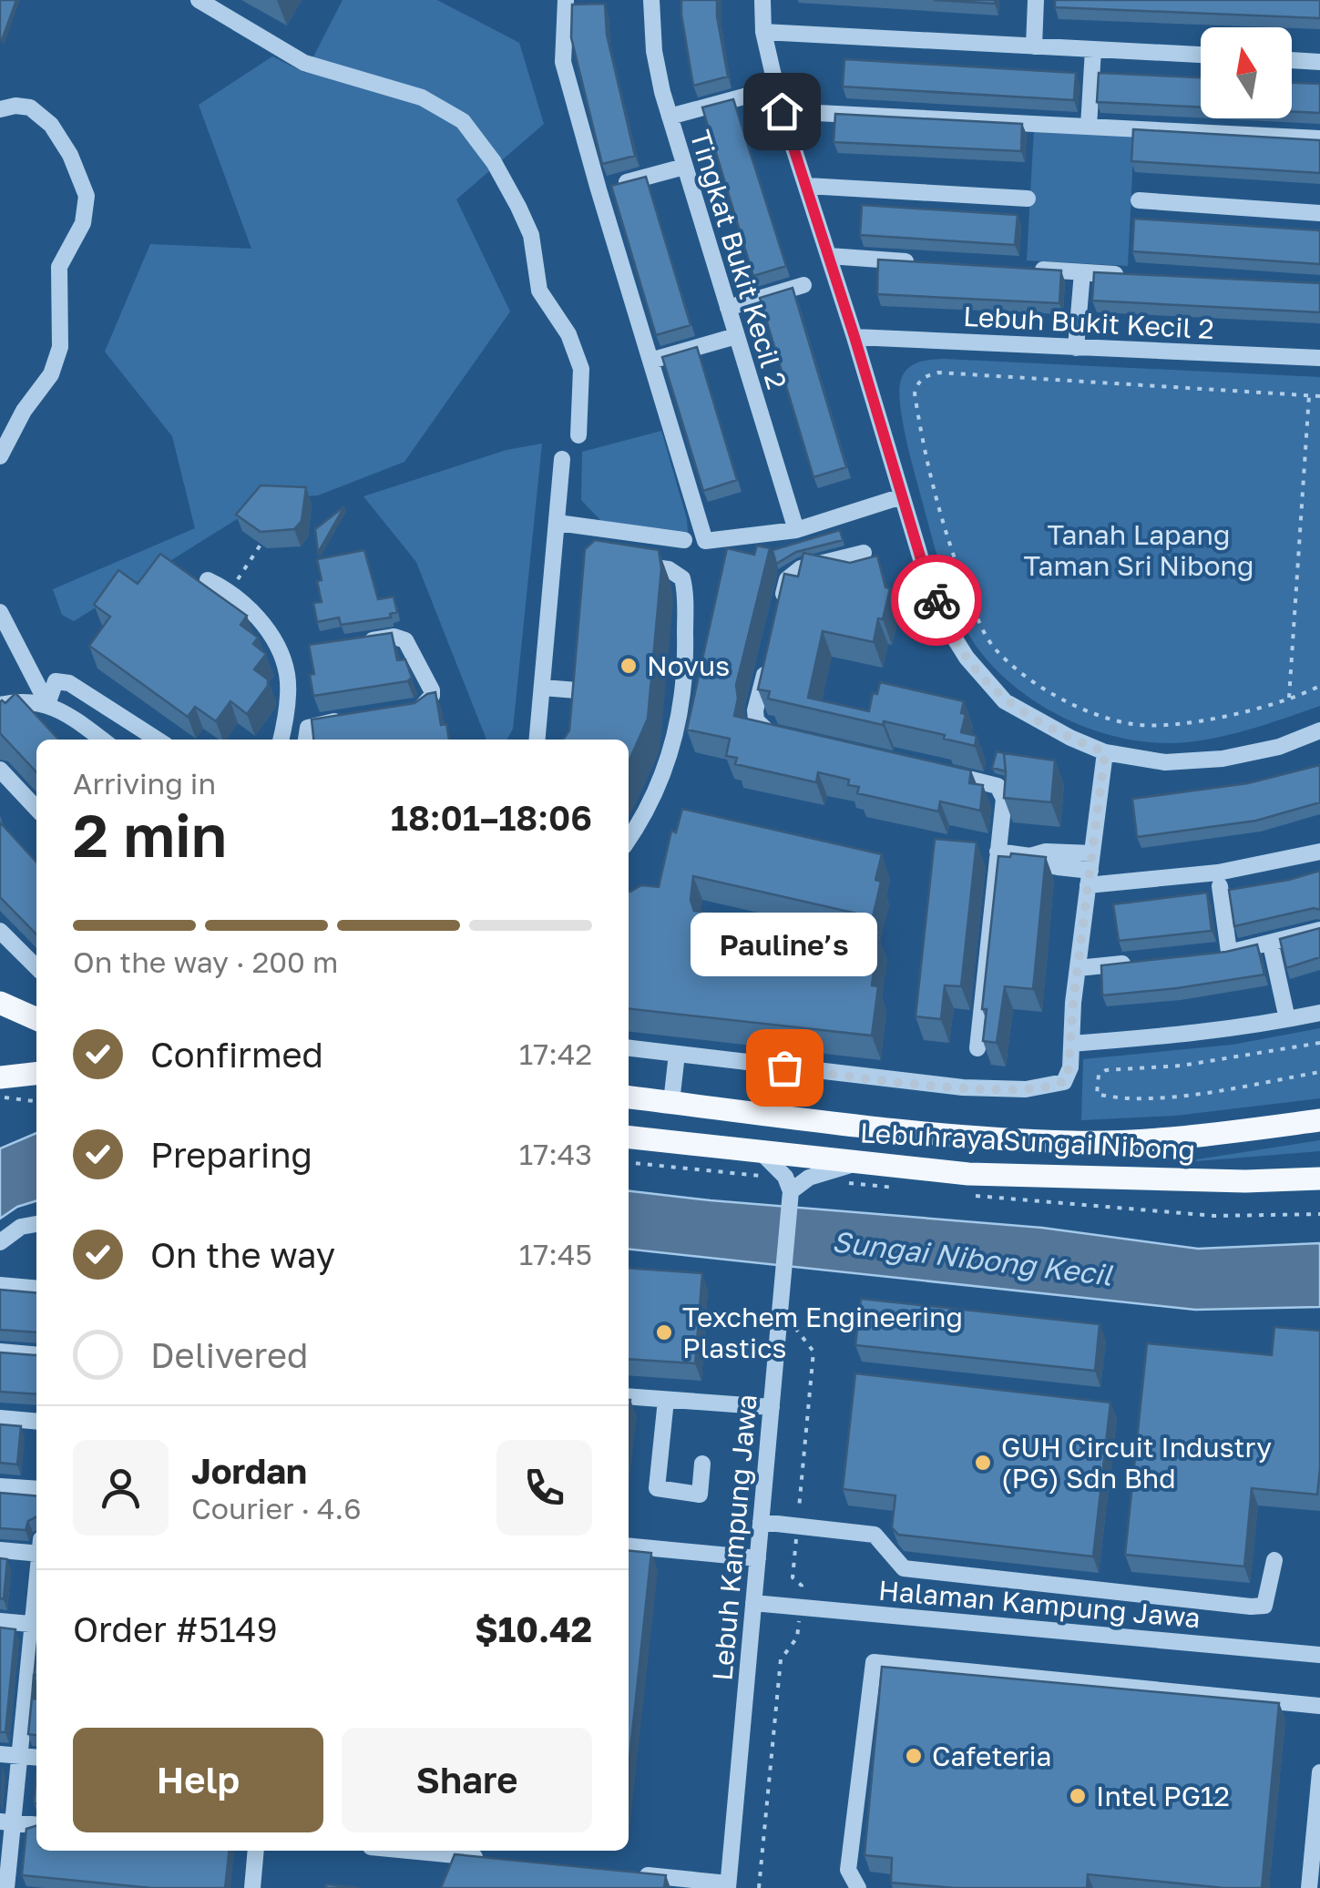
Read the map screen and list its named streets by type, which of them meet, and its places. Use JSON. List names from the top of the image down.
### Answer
{
  "streets": {
    "main road": ["Lebuhraya Sungai Nibong"],
    "street": [
      "Tingkat Bukit Kecil 2",
      "Lebuh Bukit Kecil 2",
      "Lebuh Kampung Jawa",
      "Halaman Kampung Jawa"
    ]
  },
  "crossings": [
    ["Lebuh Kampung Jawa", "Halaman Kampung Jawa"]
  ],
  "water": ["Sungai Nibong Kecil"],
  "parks": ["Tanah Lapang Taman Sri Nibong"],
  "places": [
    "Novus",
    "Pauline’s",
    "Texchem Engineering Plastics",
    "GUH Circuit Industry (PG) Sdn Bhd",
    "Cafeteria",
    "Intel PG12"
  ],
  "north": "top",
  "page": {
    "heading": ["2 min", "Arriving in", "18:01–18:06"],
    "panel": [
      "Jordan",
      "Courier · 4.6",
      "Order #5149",
      "$10.42"
    ],
    "bar": "On the way · 200 m",
    "bubble": "Pauline’s",
    "list": [
      ["Confirmed", "17:42"],
      ["Preparing", "17:43"],
      ["On the way", "17:45"],
      "Delivered"
    ],
    "buttons": ["Help", "Share"]
  }
}
